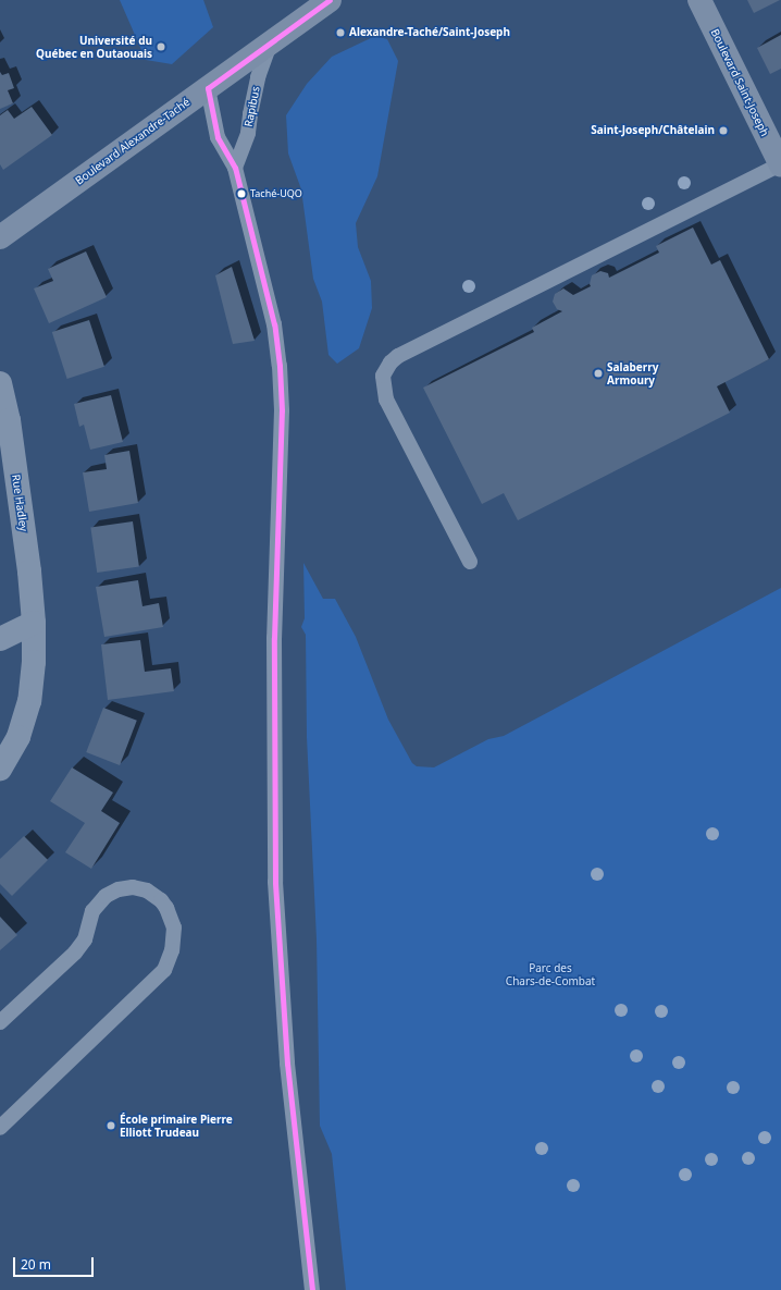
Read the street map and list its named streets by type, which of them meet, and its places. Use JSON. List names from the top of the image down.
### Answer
{
  "streets": {
    "main road": ["Boulevard Saint-Joseph", "Boulevard Alexandre-Taché"],
    "street": ["Rue Hadley"],
    "lane": ["Rapibus"]
  },
  "crossings": [
    ["Rapibus", "Boulevard Alexandre-Taché"]
  ],
  "parks": ["Parc des Chars-de-Combat"],
  "places": [
    "Alexandre-Taché/Saint-Joseph",
    "Université du Québec en Outaouais",
    "Saint-Joseph/Châtelain",
    "Taché-UQO",
    "Salaberry Armoury",
    "École primaire Pierre Elliott Trudeau"
  ],
  "scale_bar": "20 m"
}
